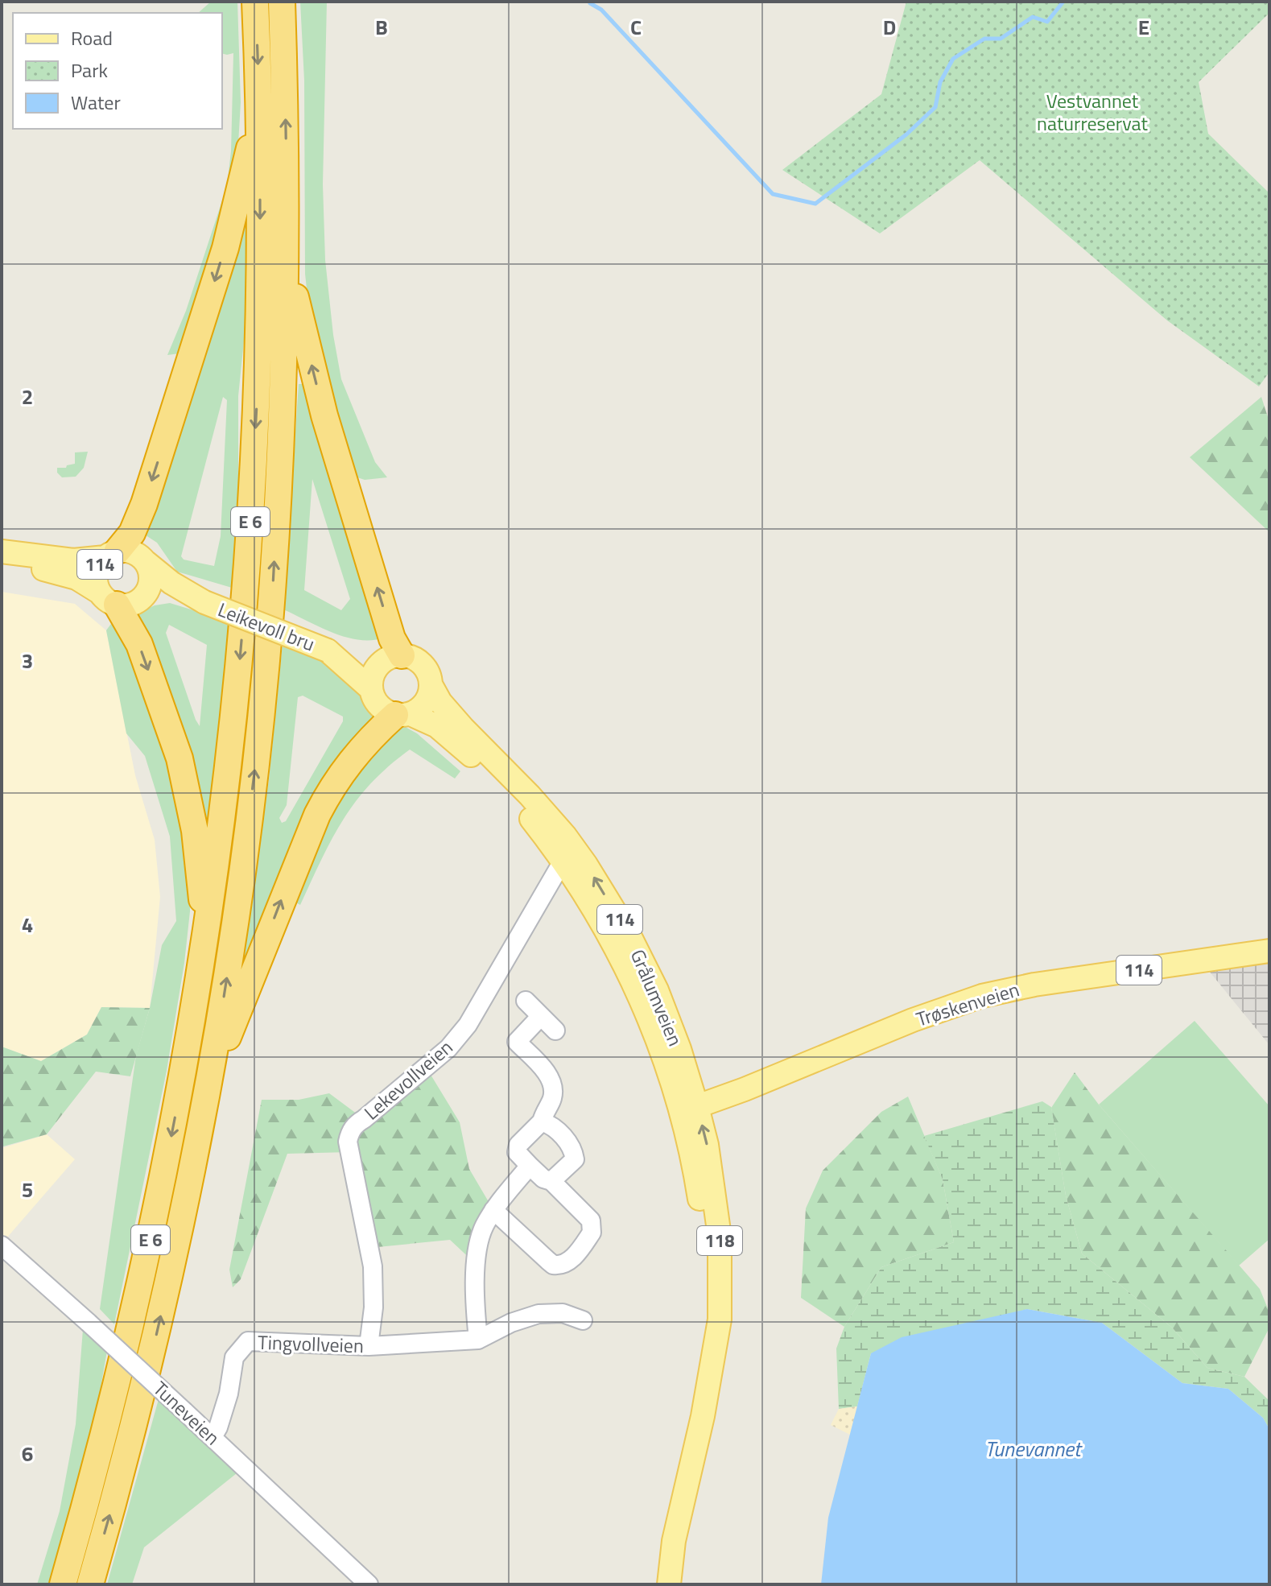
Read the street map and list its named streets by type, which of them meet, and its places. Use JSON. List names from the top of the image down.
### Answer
{
  "streets": {
    "highway": ["E 6"],
    "main road": [
      "114",
      "Leikevoll bru",
      "Grålumveien",
      "Trøskenveien",
      "118"
    ],
    "street": ["Lekevollveien", "Tingvollveien", "Tuneveien"]
  },
  "crossings": [
    ["E 6", "114"],
    ["E 6", "Grålumveien"],
    ["114", "Leikevoll bru"],
    ["114", "Grålumveien"],
    ["Grålumveien", "Trøskenveien"],
    ["Grålumveien", "Lekevollveien"],
    ["Lekevollveien", "Tingvollveien"],
    ["Tingvollveien", "Tuneveien"]
  ],
  "water": ["Tunevannet"],
  "parks": ["Vestvannet naturreservat"],
  "legend": ["Road", "Park", "Water"],
  "grid": {
    "columns": [
      "B",
      "C",
      "D",
      "E"
    ],
    "rows": [
      "2",
      "3",
      "4",
      "5",
      "6"
    ]
  }
}
